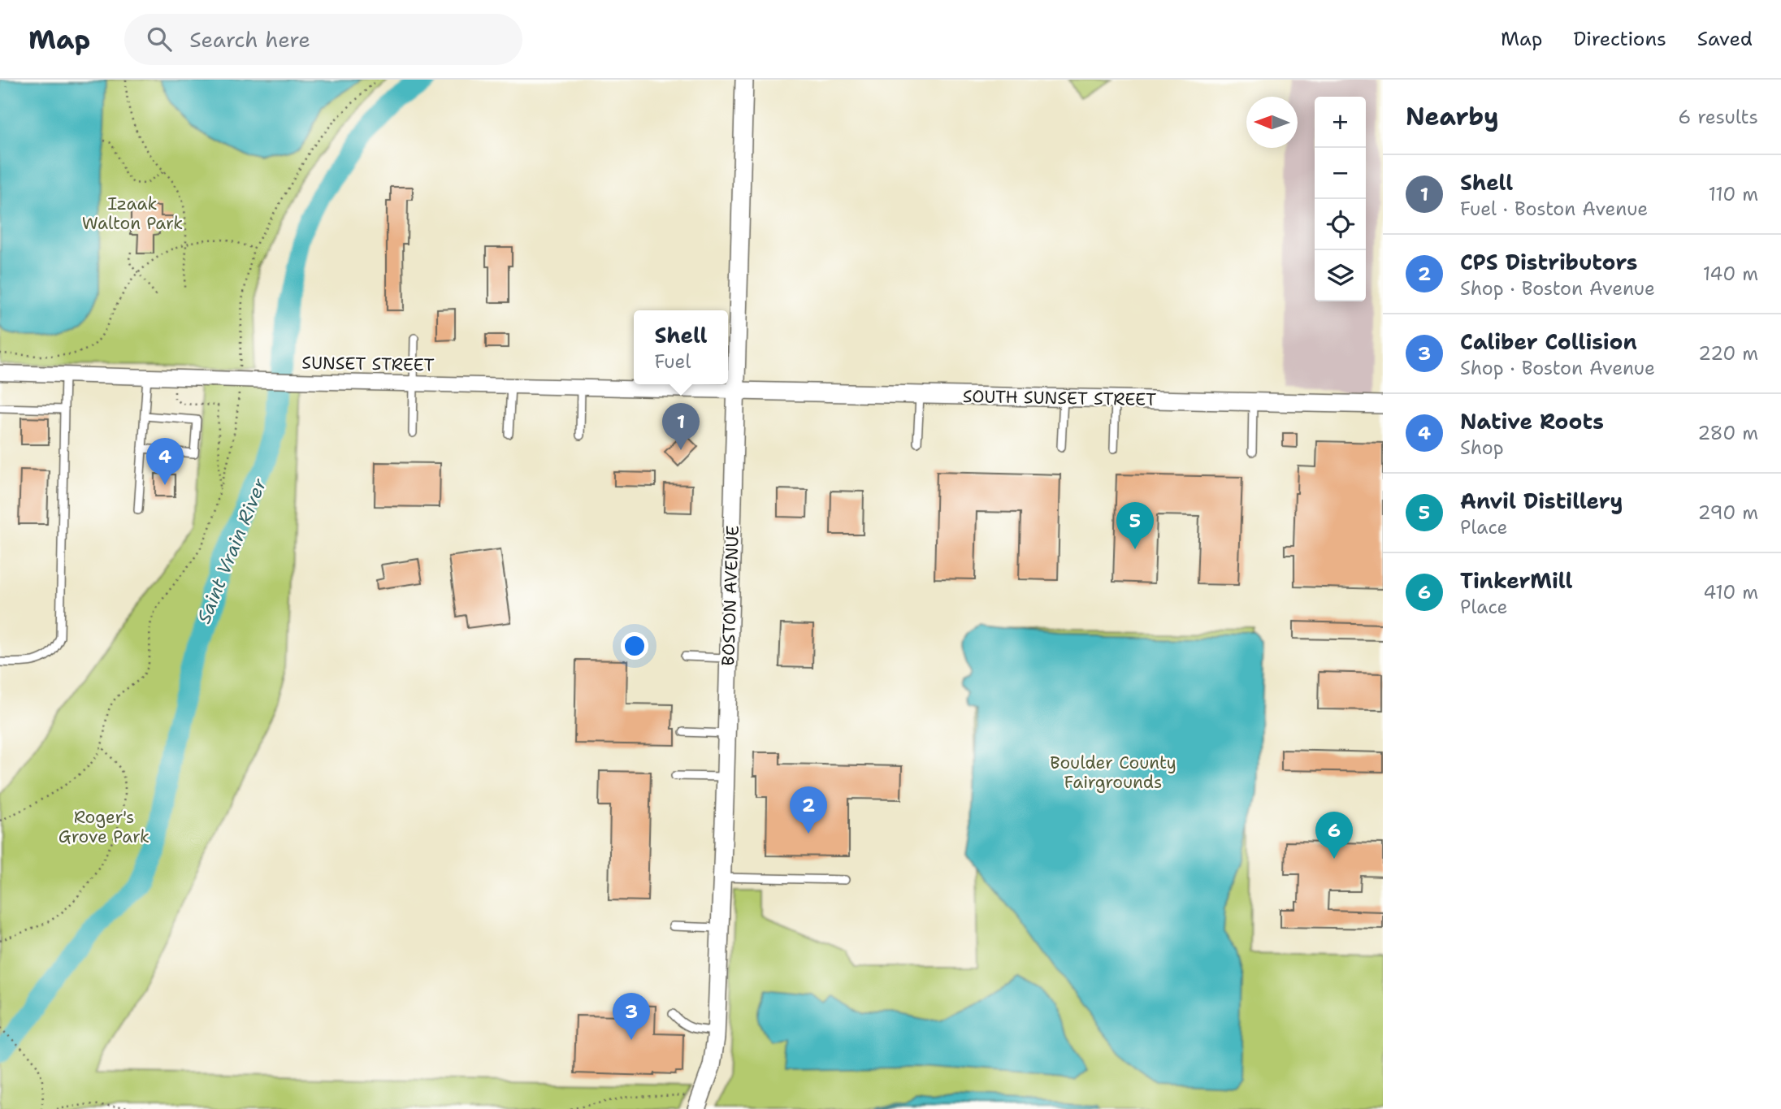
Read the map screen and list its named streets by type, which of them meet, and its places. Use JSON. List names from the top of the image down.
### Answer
{
  "streets": {
    "street": ["SUNSET STREET", "SOUTH SUNSET STREET", "BOSTON AVENUE"]
  },
  "crossings": [
    ["SUNSET STREET", "SOUTH SUNSET STREET"],
    ["SUNSET STREET", "BOSTON AVENUE"],
    ["SOUTH SUNSET STREET", "BOSTON AVENUE"]
  ],
  "water": ["Saint Vrain River"],
  "parks": ["Izaak Walton Park", "Boulder County Fairgrounds", "Roger's Grove Park"],
  "north": "left",
  "page": {
    "header": "Map",
    "search": "Search here",
    "nav": ["Map", "Directions", "Saved"],
    "heading": ["Nearby", "6 results"],
    "map_buttons": ["+", "−"],
    "list": [
      {
        "mark": "1",
        "name": "Shell",
        "note": "Fuel · Boston Avenue",
        "value": "110 m"
      },
      {
        "mark": "2",
        "name": "CPS Distributors",
        "note": "Shop · Boston Avenue",
        "value": "140 m"
      },
      {
        "mark": "3",
        "name": "Caliber Collision",
        "note": "Shop · Boston Avenue",
        "value": "220 m"
      },
      {
        "mark": "4",
        "name": "Native Roots",
        "note": "Shop",
        "value": "280 m"
      },
      {
        "mark": "5",
        "name": "Anvil Distillery",
        "note": "Place",
        "value": "290 m"
      },
      {
        "mark": "6",
        "name": "TinkerMill",
        "note": "Place",
        "value": "410 m"
      }
    ],
    "popup": ["Shell", "Fuel"],
    "pins": [
      "1",
      "4",
      "5",
      "2",
      "6",
      "3"
    ]
  }
}
